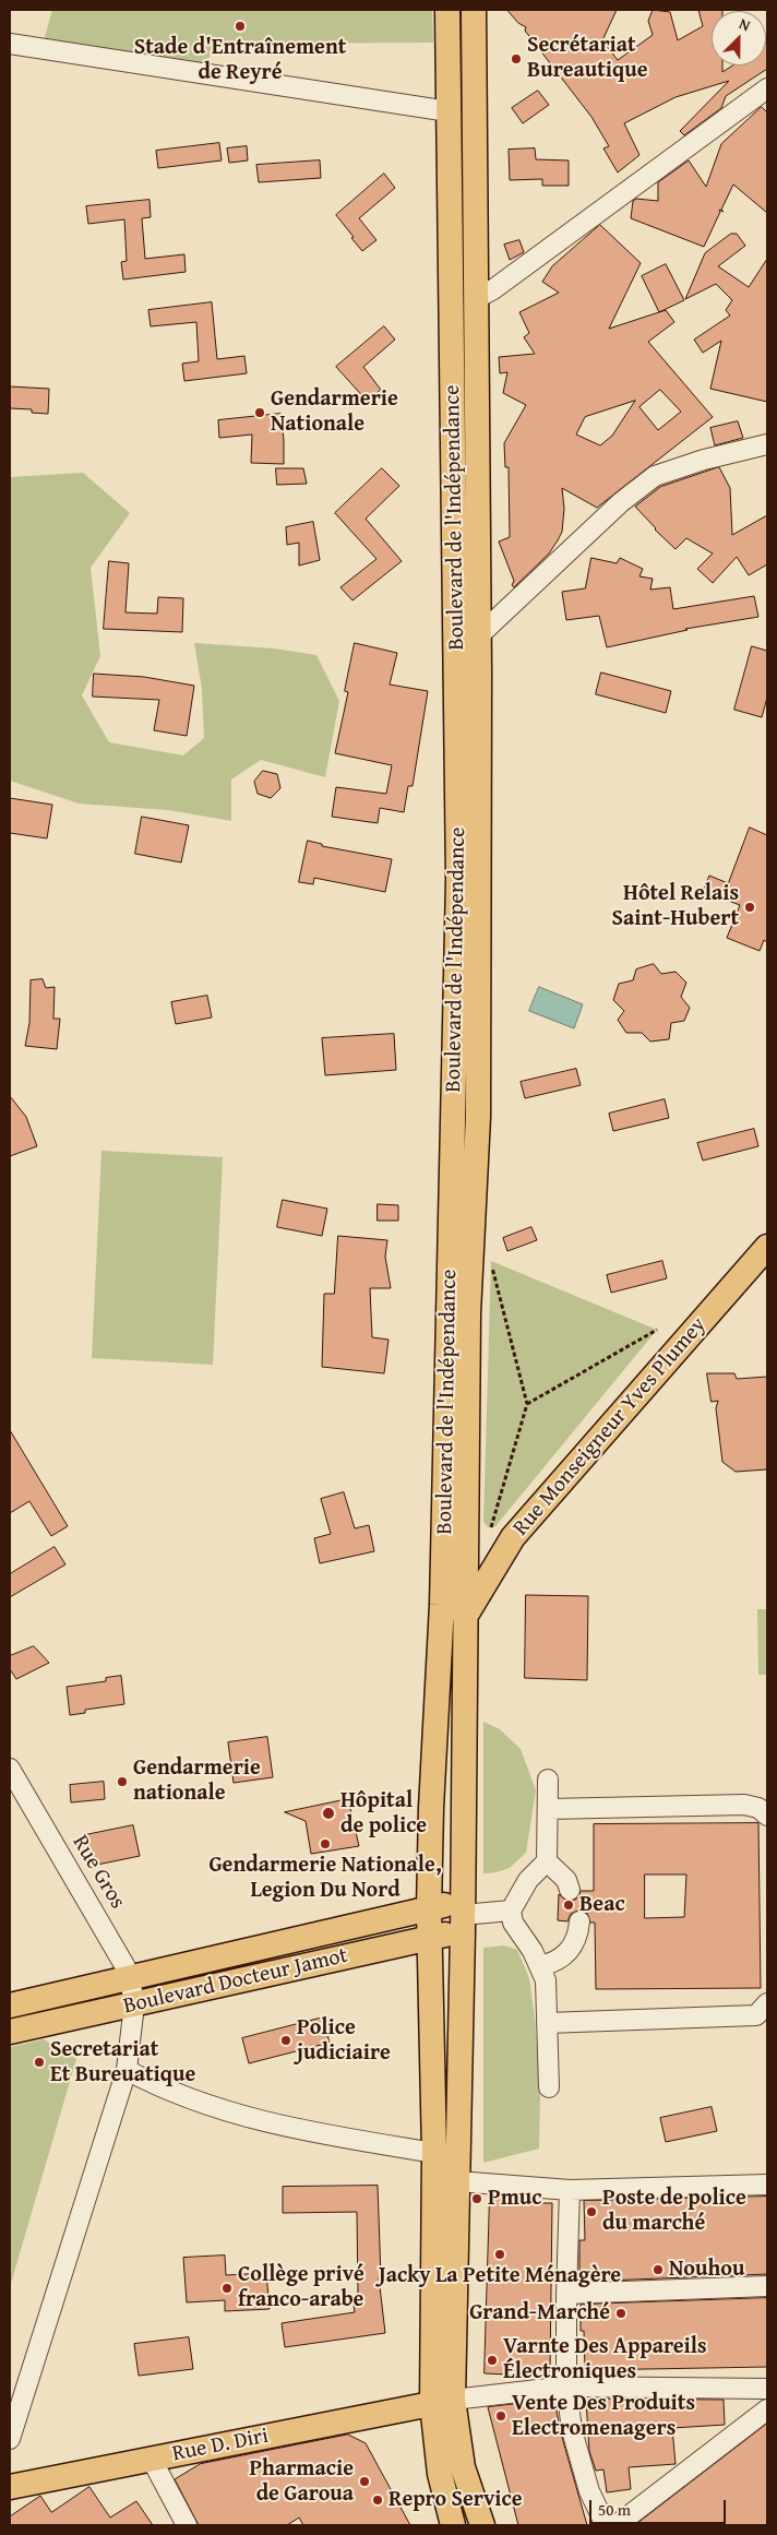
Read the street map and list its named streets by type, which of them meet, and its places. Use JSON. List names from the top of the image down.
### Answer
{
  "streets": {
    "main road": [
      "Boulevard de l'Indépendance",
      "Rue Monseigneur Yves Plumey",
      "Boulevard Docteur Jamot",
      "Rue D. Diri"
    ],
    "street": ["Rue Gros"]
  },
  "crossings": [
    ["Boulevard de l'Indépendance", "Rue Monseigneur Yves Plumey"],
    ["Boulevard de l'Indépendance", "Boulevard Docteur Jamot"],
    ["Boulevard de l'Indépendance", "Rue D. Diri"],
    ["Rue Gros", "Boulevard Docteur Jamot"]
  ],
  "places": [
    "Stade d'Entraînement de Reyré",
    "Secrétariat Bureautique",
    "Gendarmerie Nationale",
    "Hôtel Relais Saint-Hubert",
    "Gendarmerie nationale",
    "Hôpital de police",
    "Gendarmerie Nationale, Legion Du Nord",
    "Beac",
    "Police judiciaire",
    "Secretariat Et Bureuatique",
    "Pmuc",
    "Poste de police du marché",
    "Jacky La Petite Ménagère",
    "Nouhou",
    "Collège privé franco-arabe",
    "Grand-Marché",
    "Varnte Des Appareils Électroniques",
    "Vente Des Produits Electromenagers",
    "Pharmacie de Garoua",
    "Repro Service"
  ],
  "scale_bar": "50 m",
  "north": "top right"
}
